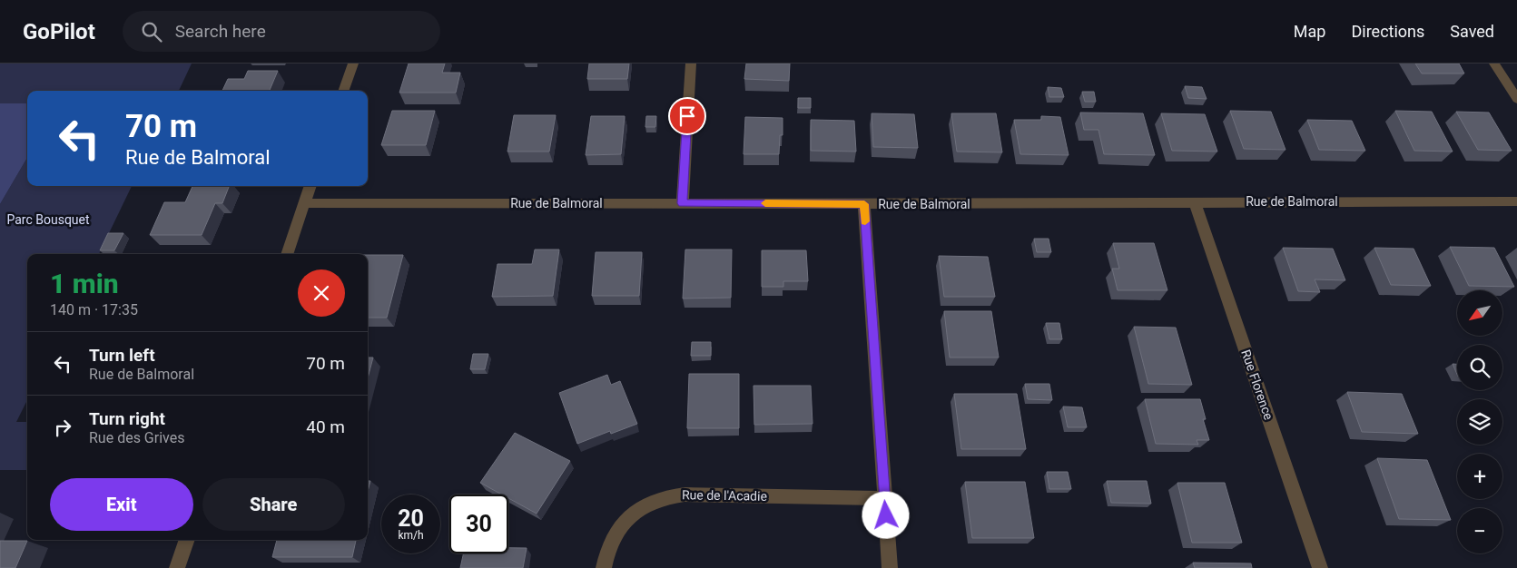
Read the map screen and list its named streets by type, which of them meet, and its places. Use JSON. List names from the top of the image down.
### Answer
{
  "streets": {
    "street": ["Rue de Balmoral", "Rue Florence", "Rue de l'Acadie"]
  },
  "crossings": [
    ["Rue de Balmoral", "Rue Florence"]
  ],
  "parks": ["Parc Bousquet"],
  "north": "bottom left",
  "page": {
    "header": "GoPilot",
    "search": "Search here",
    "nav": ["Map", "Directions", "Saved"],
    "turn": ["70 m", "Rue de Balmoral"],
    "heading": ["1 min", "140 m · 17:35"],
    "map_buttons": ["+", "−"],
    "list": [
      {
        "name": "Turn left",
        "note": "Rue de Balmoral",
        "value": "70 m"
      },
      {
        "name": "Turn right",
        "note": "Rue des Grives",
        "value": "40 m"
      }
    ],
    "buttons": ["Exit", "Share"],
    "speed": "20 km/h",
    "limit": "30"
  }
}
